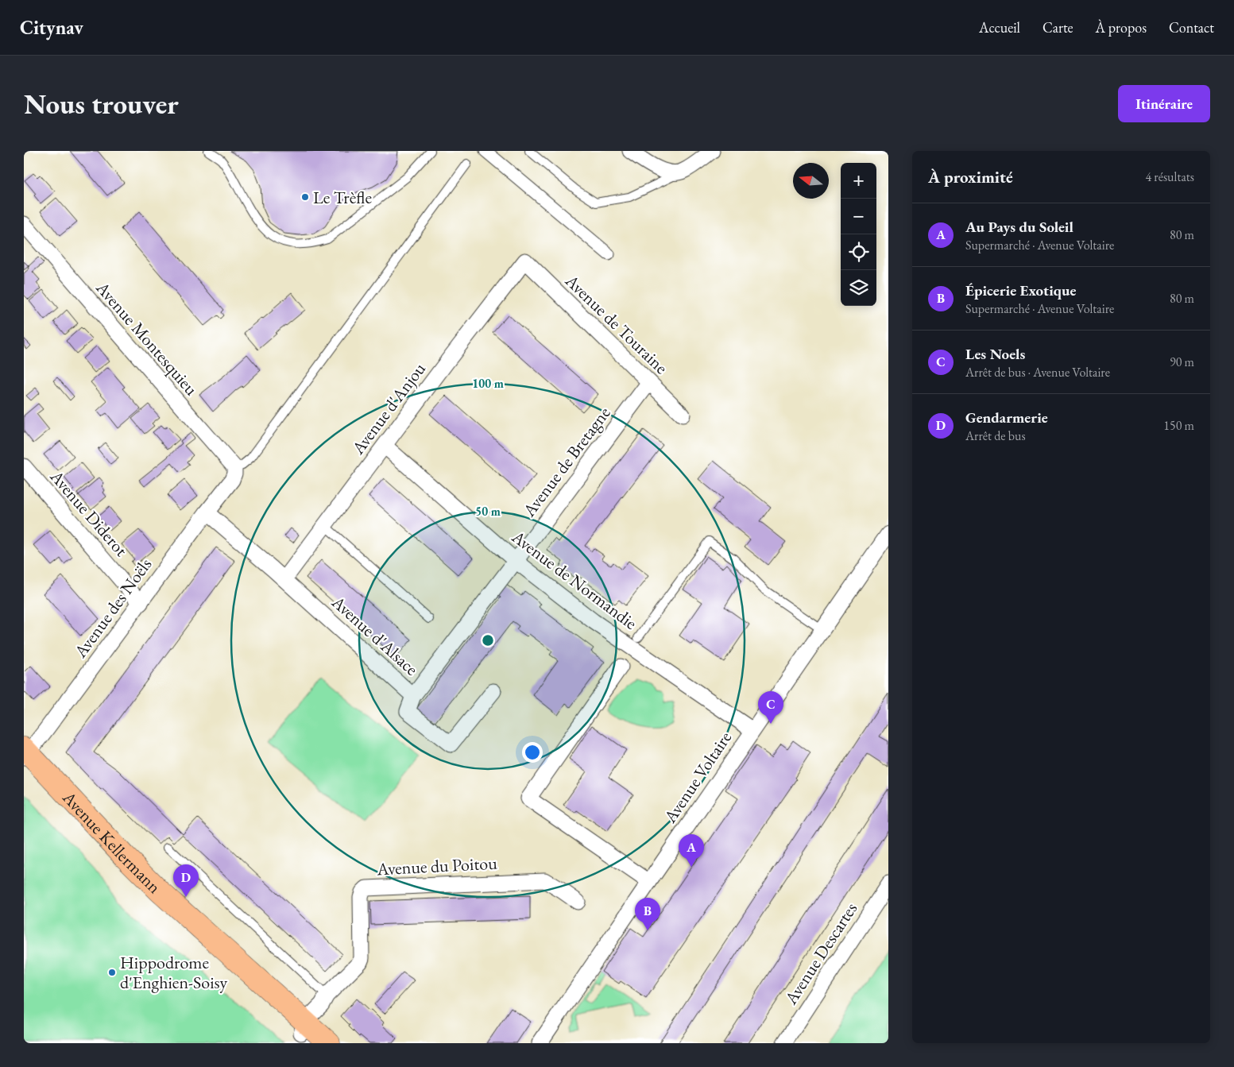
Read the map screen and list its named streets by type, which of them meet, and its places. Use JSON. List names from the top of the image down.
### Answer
{
  "streets": {
    "main road": ["Avenue Kellermann"],
    "street": [
      "Avenue de Touraine",
      "Avenue Montesquieu",
      "Avenue d'Anjou",
      "Avenue de Bretagne",
      "Avenue Diderot",
      "Avenue de Normandie",
      "Avenue des Noëls",
      "Avenue d'Alsace",
      "Avenue Voltaire",
      "Avenue du Poitou",
      "Avenue Descartes"
    ]
  },
  "crossings": [
    ["Avenue de Touraine", "Avenue d'Anjou"],
    ["Avenue de Touraine", "Avenue de Bretagne"],
    ["Avenue Montesquieu", "Avenue des Noëls"],
    ["Avenue d'Anjou", "Avenue de Normandie"],
    ["Avenue d'Anjou", "Avenue d'Alsace"],
    ["Avenue de Bretagne", "Avenue de Normandie"],
    ["Avenue de Bretagne", "Avenue d'Alsace"],
    ["Avenue Diderot", "Avenue des Noëls"],
    ["Avenue de Normandie", "Avenue Voltaire"],
    ["Avenue des Noëls", "Avenue d'Alsace"],
    ["Avenue des Noëls", "Avenue Kellermann"],
    ["Avenue Kellermann", "Avenue du Poitou"]
  ],
  "places": ["Le Trèfle", "Hippodrome d'Enghien-Soisy"],
  "north": "left",
  "page": {
    "header": "Citynav",
    "nav": [
      "Accueil",
      "Carte",
      "À propos",
      "Contact"
    ],
    "buttons": "Itinéraire",
    "title": "Nous trouver",
    "heading": ["À proximité", "4 résultats"],
    "map_buttons": ["+", "−"],
    "list": [
      {
        "mark": "A",
        "name": "Au Pays du Soleil",
        "note": "Supermarché · Avenue Voltaire",
        "value": "80 m"
      },
      {
        "mark": "B",
        "name": "Épicerie Exotique",
        "note": "Supermarché · Avenue Voltaire",
        "value": "80 m"
      },
      {
        "mark": "C",
        "name": "Les Noels",
        "note": "Arrêt de bus · Avenue Voltaire",
        "value": "90 m"
      },
      {
        "mark": "D",
        "name": "Gendarmerie",
        "note": "Arrêt de bus",
        "value": "150 m"
      }
    ],
    "pins": [
      "C",
      "A",
      "D",
      "B"
    ]
  },
  "rings": ["100 m", "50 m"]
}
